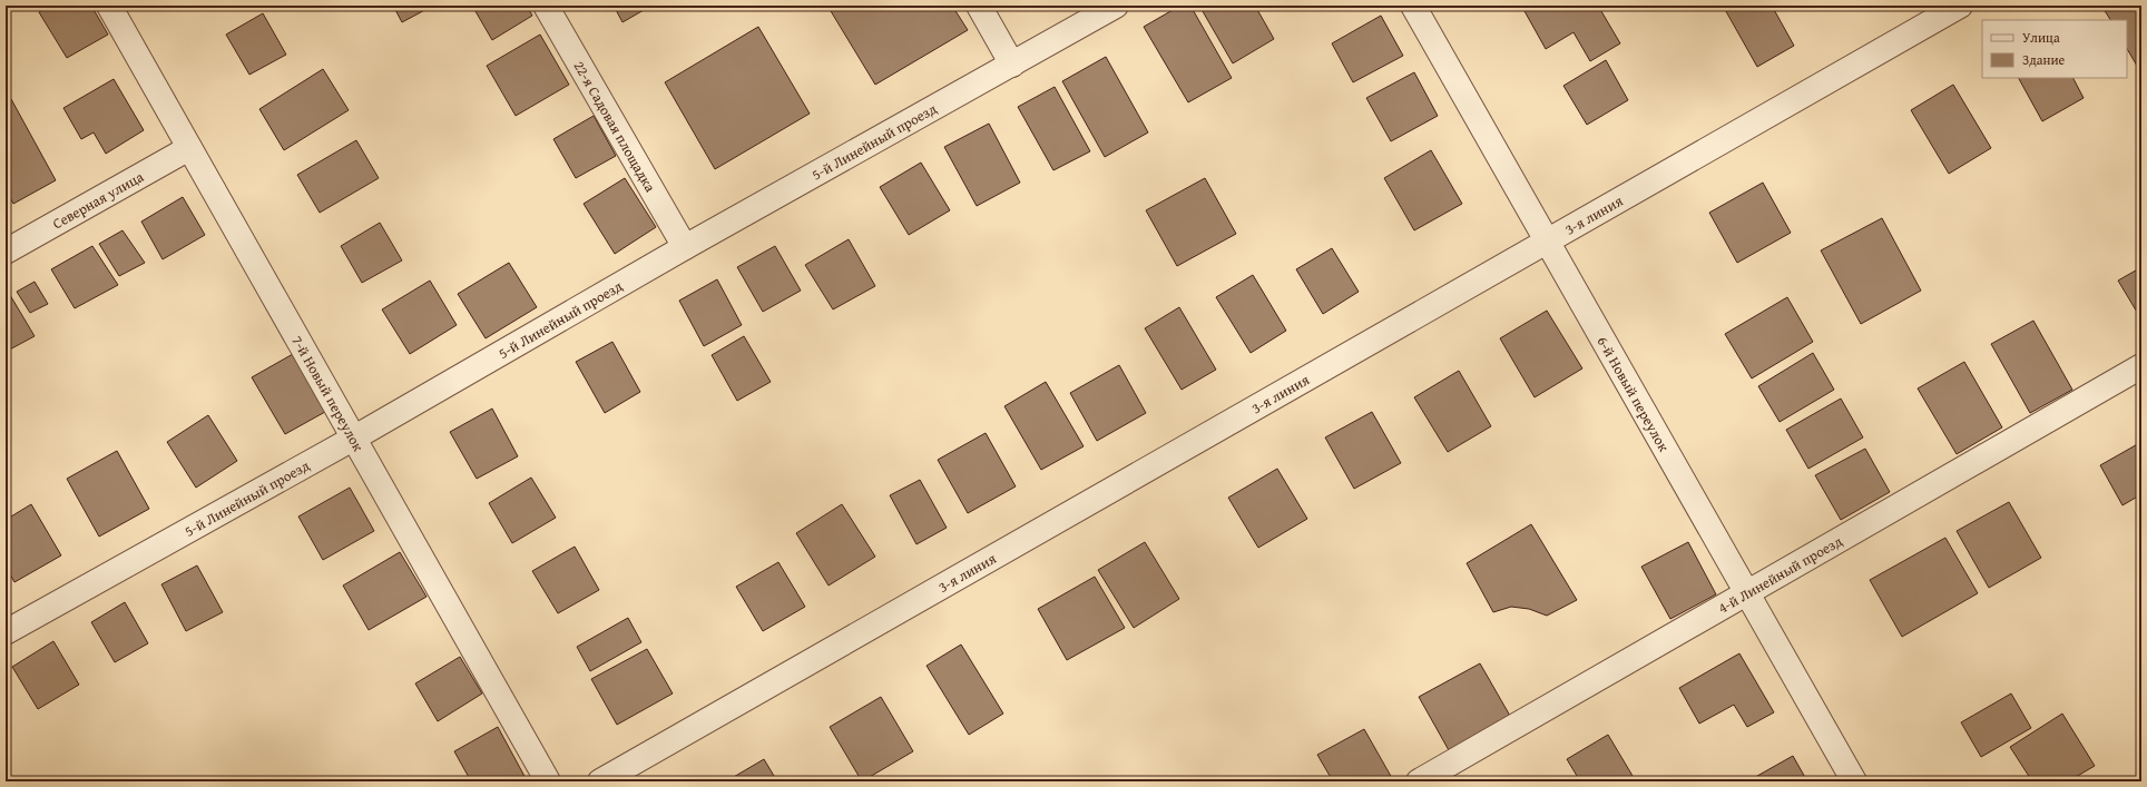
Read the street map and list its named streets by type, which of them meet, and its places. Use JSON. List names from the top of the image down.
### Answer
{
  "streets": {
    "street": [
      "22-я Садовая площадка",
      "5-й Линейный проезд",
      "Северная улица",
      "3-я линия",
      "6-й Новый переулок",
      "7-й Новый переулок",
      "4-й Линейный проезд"
    ]
  },
  "crossings": [
    ["22-я Садовая площадка", "5-й Линейный проезд"],
    ["5-й Линейный проезд", "7-й Новый переулок"],
    ["Северная улица", "7-й Новый переулок"],
    ["3-я линия", "6-й Новый переулок"],
    ["6-й Новый переулок", "4-й Линейный проезд"]
  ],
  "legend": ["Улица", "Здание"]
}
